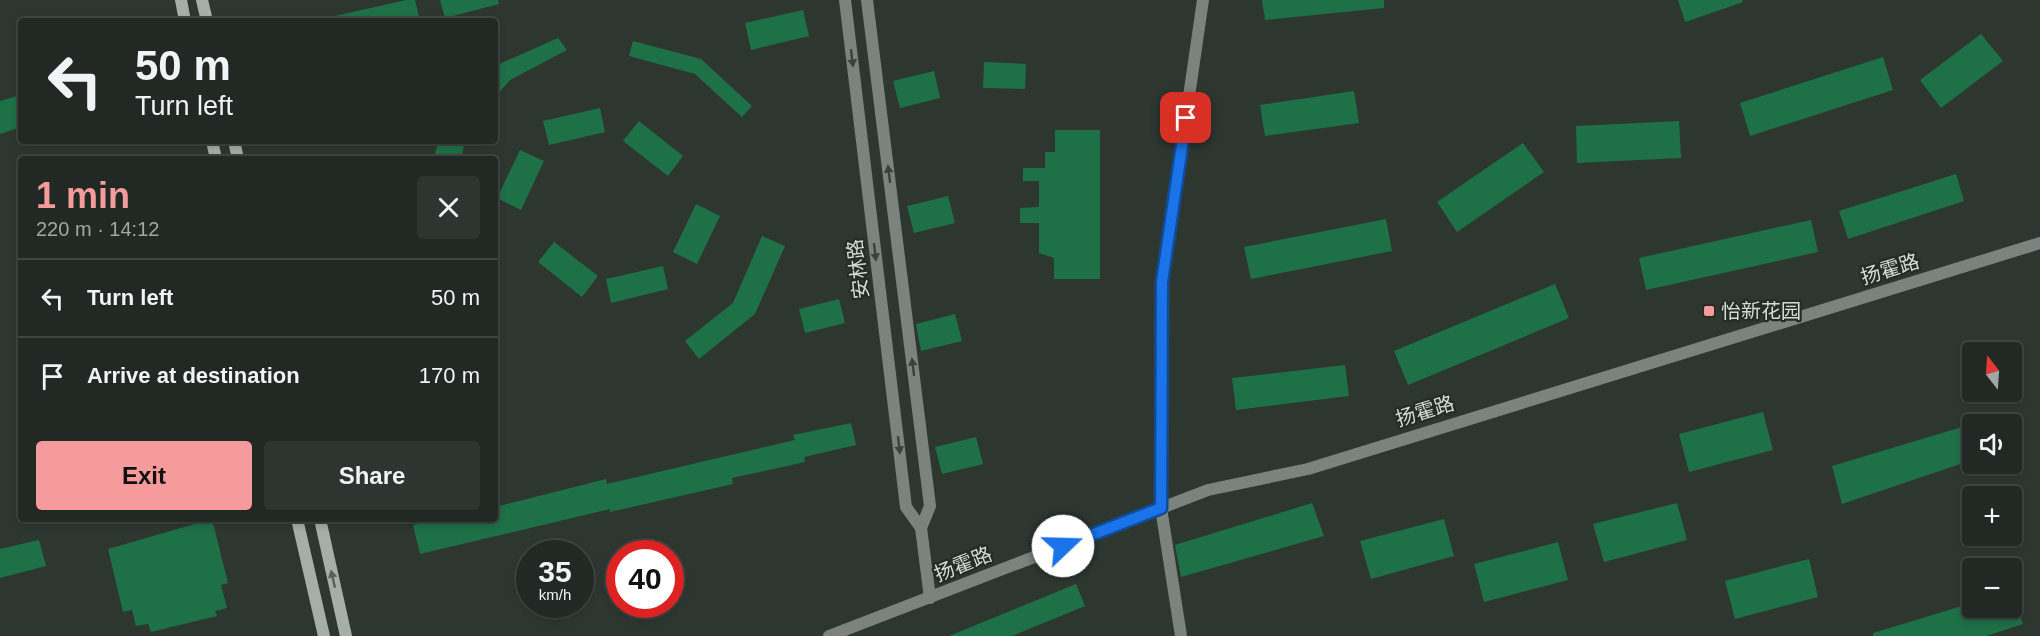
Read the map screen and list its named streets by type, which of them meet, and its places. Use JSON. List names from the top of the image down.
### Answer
{
  "streets": {
    "street": ["安林路", "扬霍路"]
  },
  "crossings": [
    ["安林路", "扬霍路"]
  ],
  "places": {
    "transit": ["怡新花园"]
  },
  "north": "top",
  "page": {
    "turn": ["50 m", "Turn left"],
    "heading": ["1 min", "220 m · 14:12"],
    "list": [
      {
        "name": "Turn left",
        "value": "50 m"
      },
      {
        "name": "Arrive at destination",
        "value": "170 m"
      }
    ],
    "map_buttons": ["+", "−"],
    "buttons": ["Exit", "Share"],
    "speed": "35 km/h",
    "limit": "40"
  }
}
